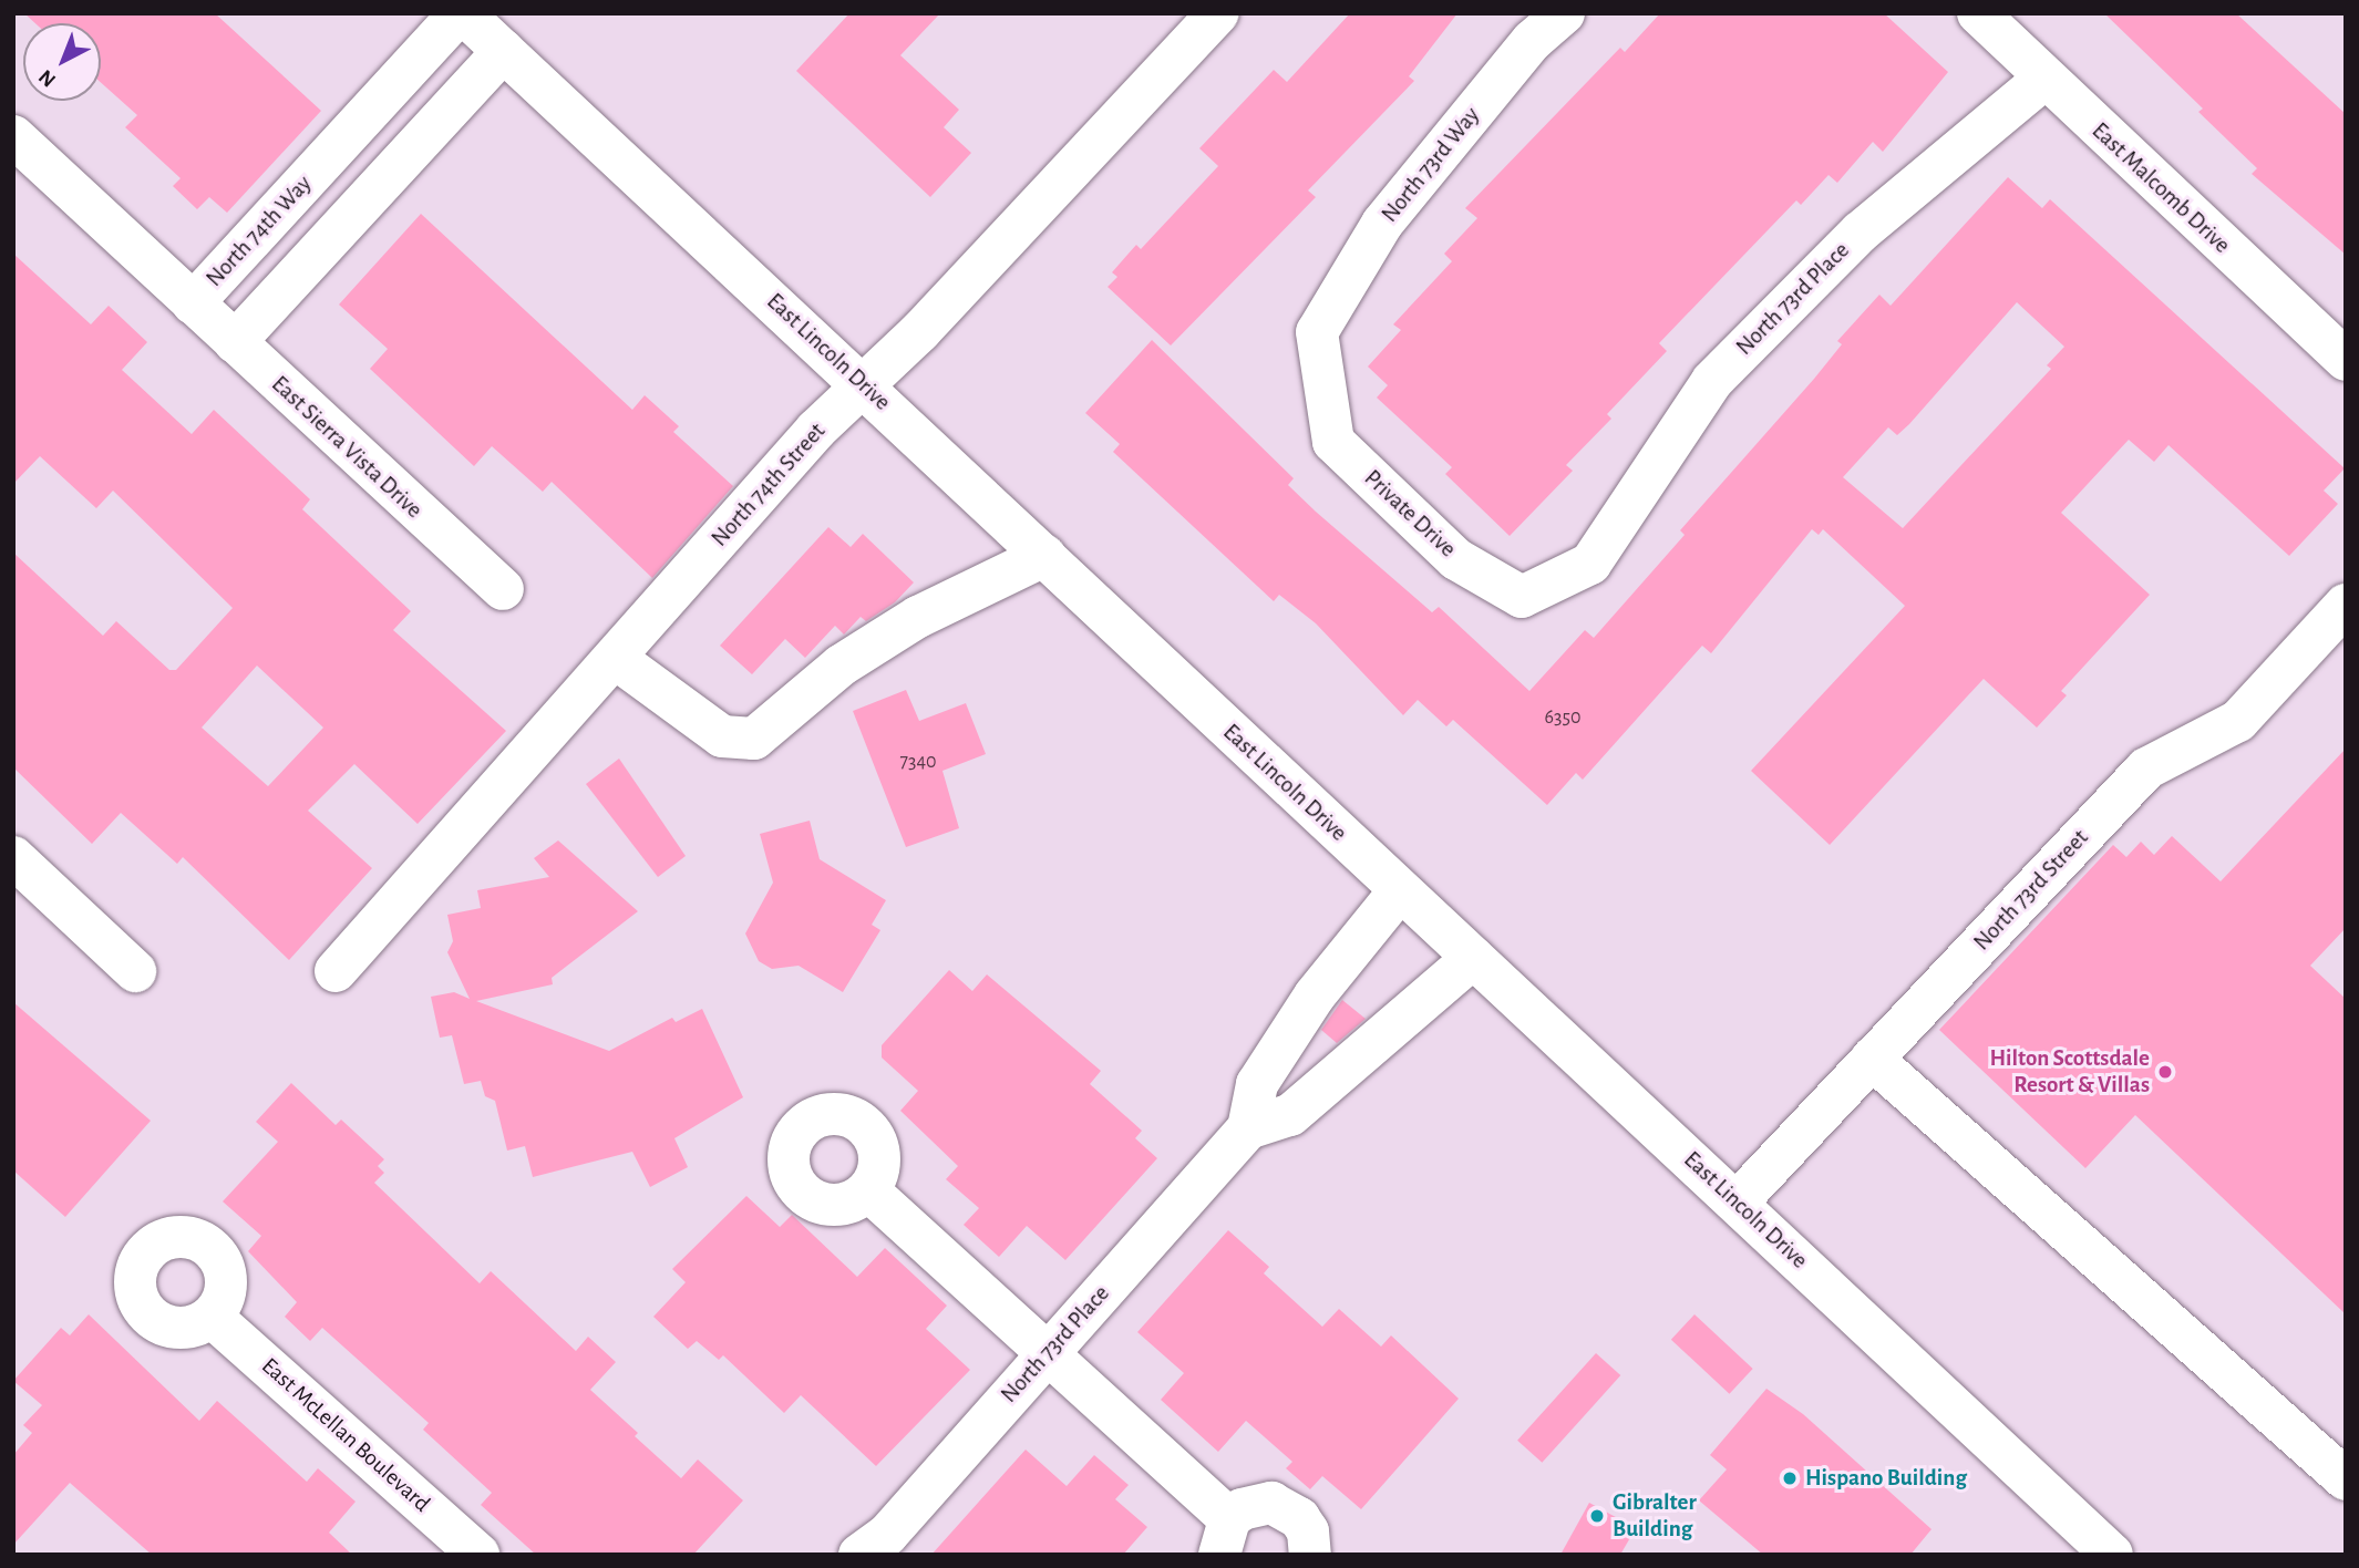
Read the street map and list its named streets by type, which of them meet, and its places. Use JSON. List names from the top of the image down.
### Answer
{
  "streets": {
    "street": [
      "North 73rd Way",
      "East Malcomb Drive",
      "North 74th Way",
      "North 73rd Place",
      "East Lincoln Drive",
      "East Sierra Vista Drive",
      "North 74th Street",
      "Private Drive",
      "North 73rd Street",
      "East McLellan Boulevard"
    ]
  },
  "crossings": [
    ["North 73rd Way", "Private Drive"],
    ["East Malcomb Drive", "North 73rd Place"],
    ["North 74th Way", "East Lincoln Drive"],
    ["North 74th Way", "East Sierra Vista Drive"],
    ["North 73rd Place", "Private Drive"],
    ["East Lincoln Drive", "North 74th Street"],
    ["East Lincoln Drive", "North 73rd Street"]
  ],
  "places": ["Hilton Scottsdale Resort & Villas", "Hispano Building", "Gibralter Building"],
  "house_numbers": ["6350", "7340"],
  "north": "bottom left"
}
